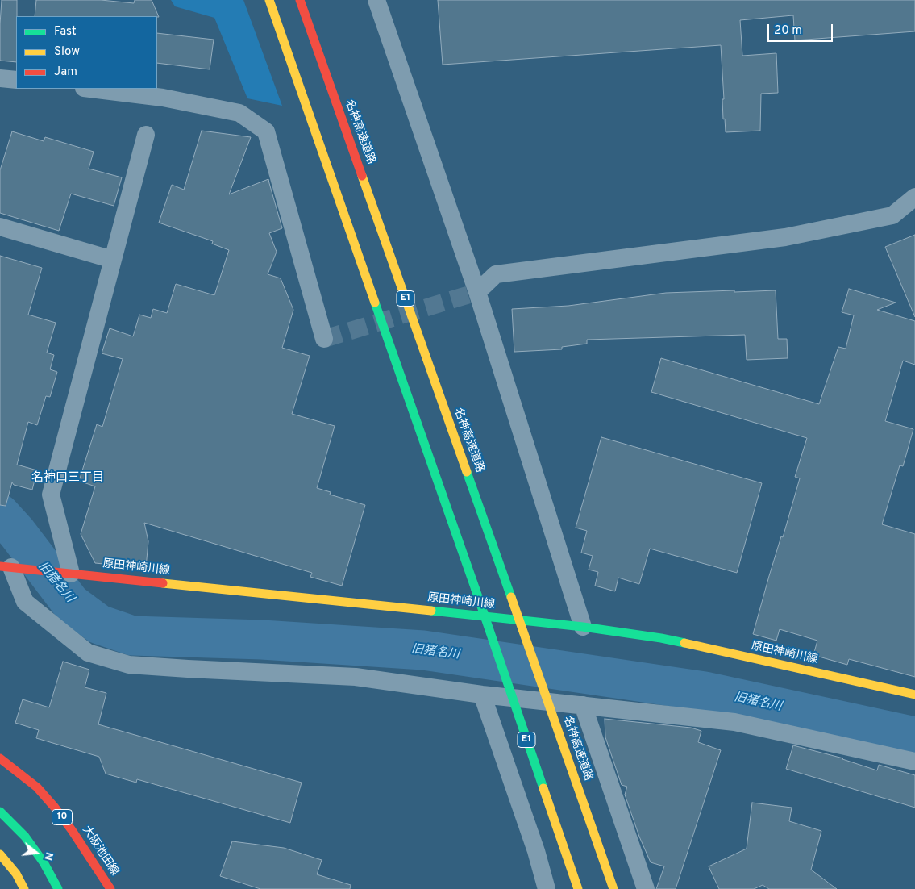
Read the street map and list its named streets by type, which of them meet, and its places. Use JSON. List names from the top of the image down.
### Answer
{
  "streets": {
    "main road": [
      "名神高速道路",
      "E1",
      "原田神崎川線",
      "10",
      "大阪池田線"
    ]
  },
  "districts": ["名神口三丁目"],
  "water": ["旧猪名川"],
  "legend": ["Fast", "Slow", "Jam"],
  "scale_bar": "20 m",
  "north": "right"
}
